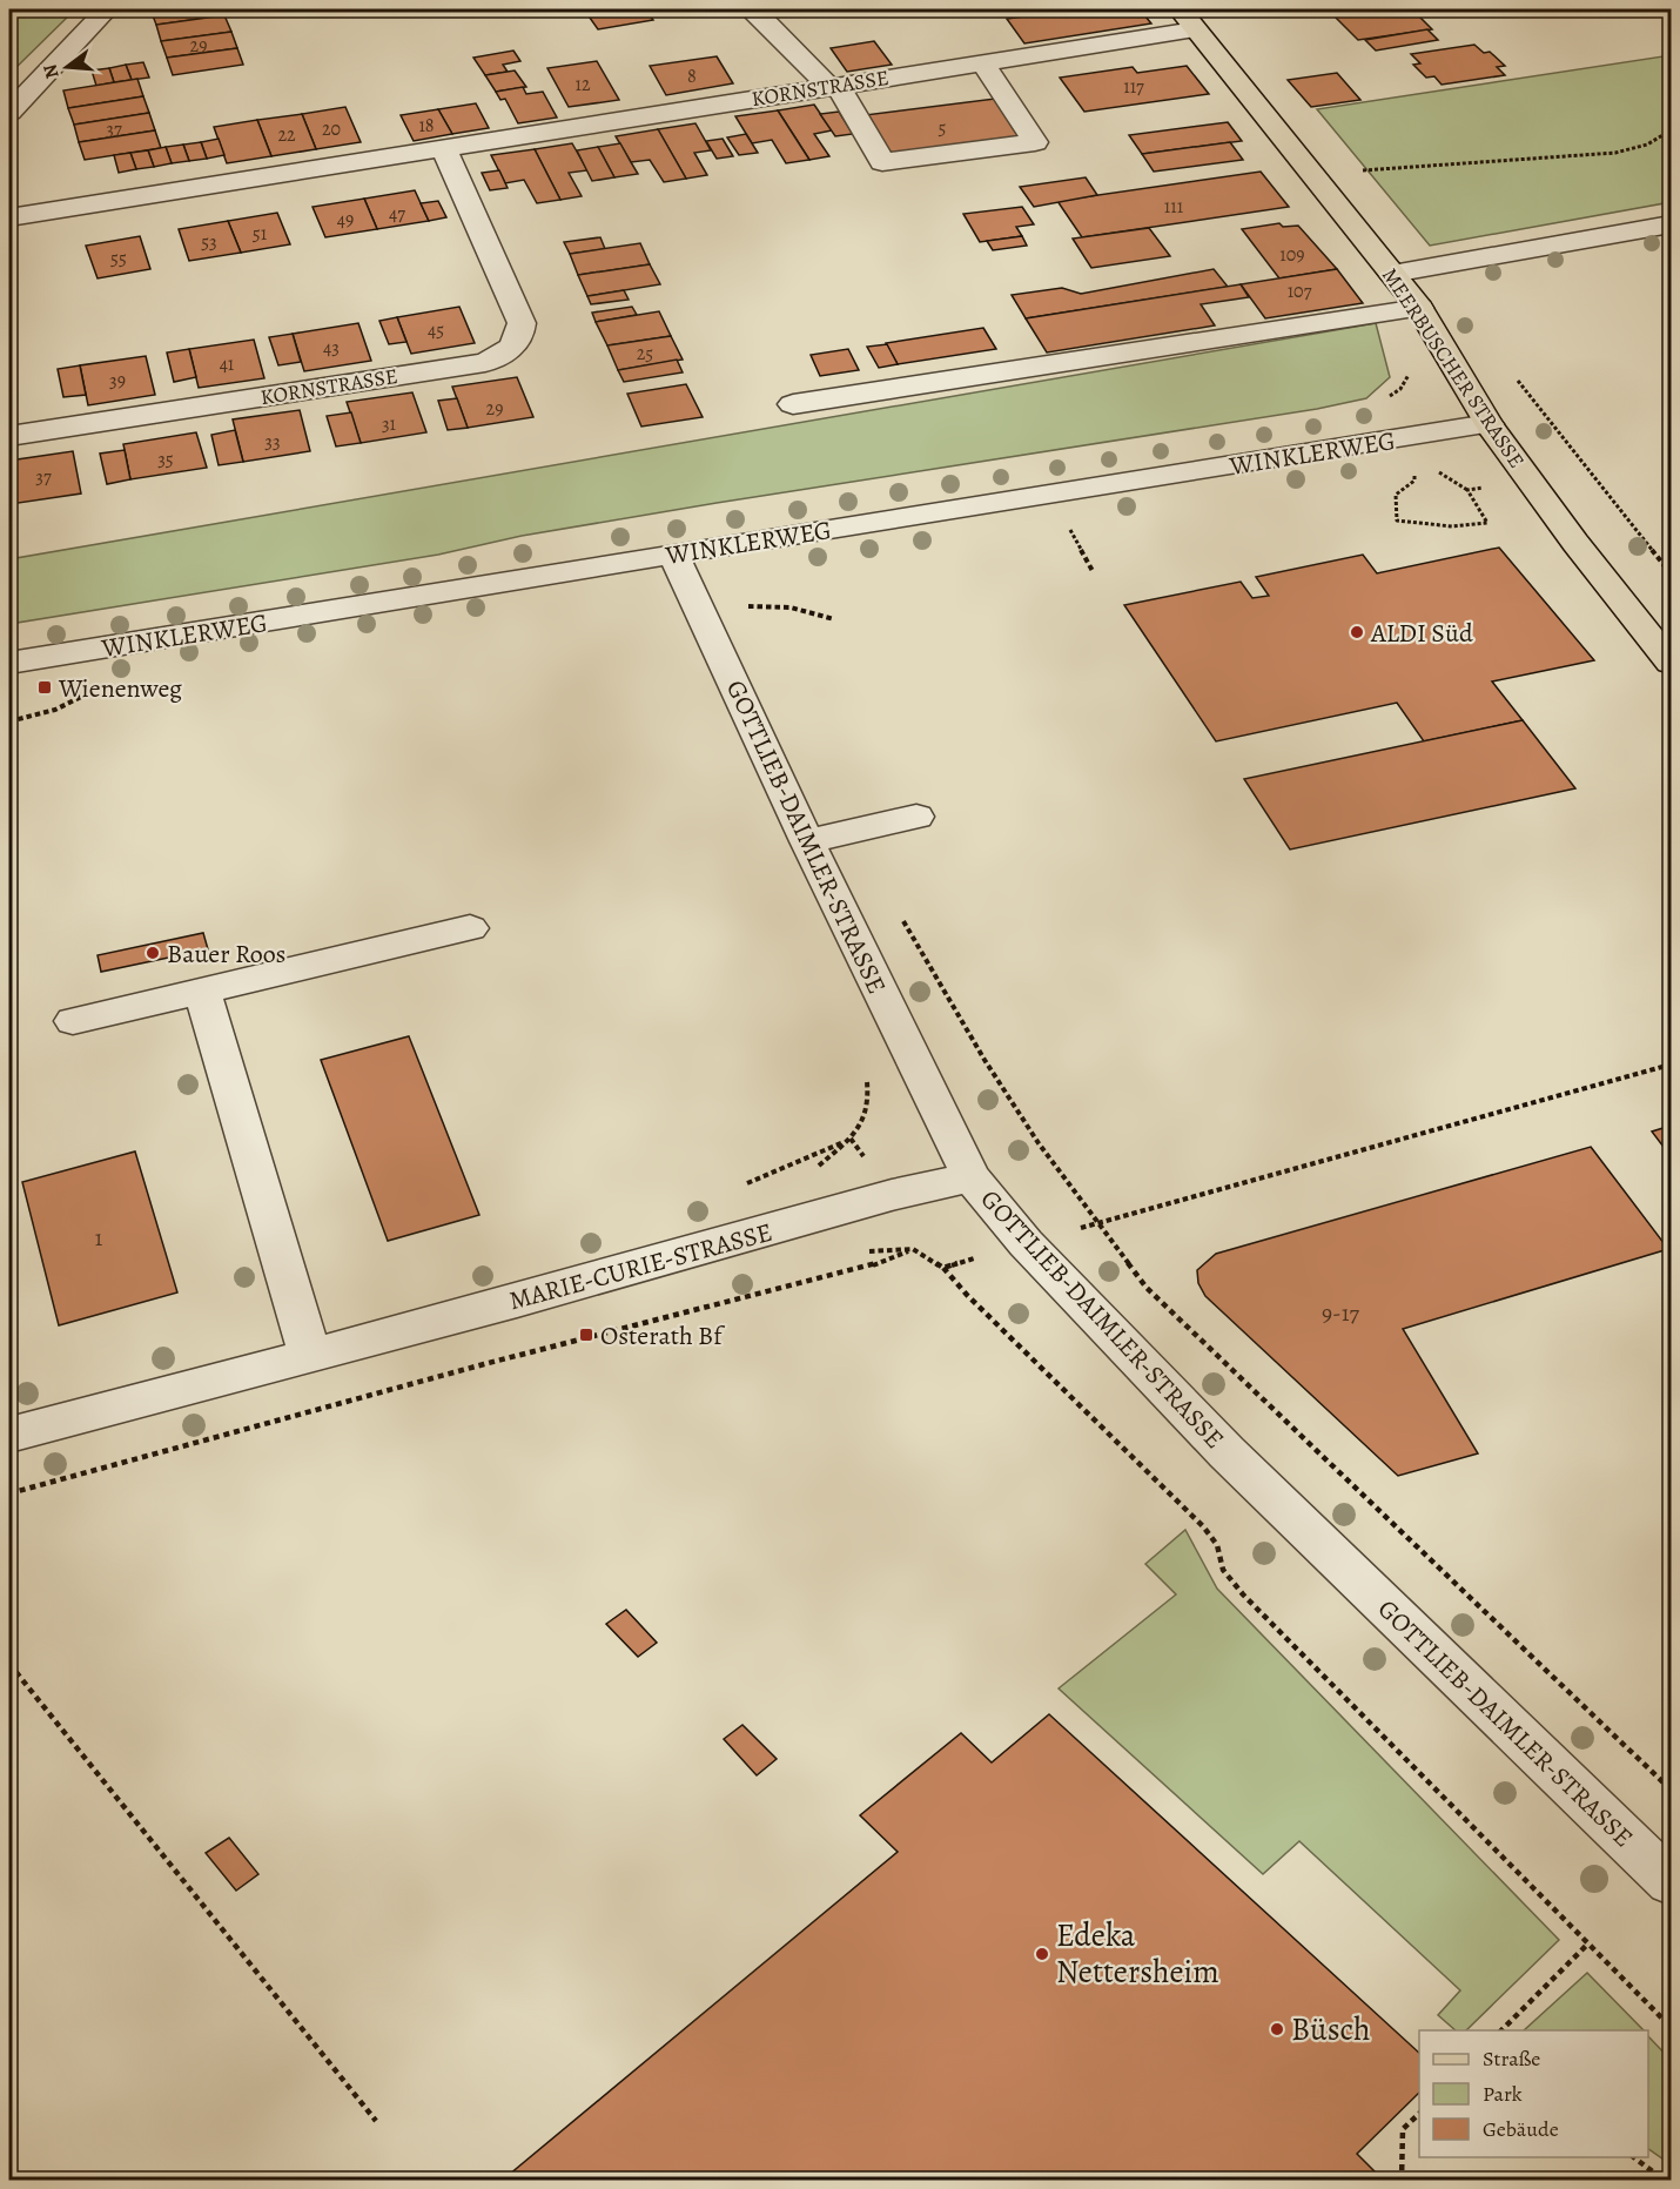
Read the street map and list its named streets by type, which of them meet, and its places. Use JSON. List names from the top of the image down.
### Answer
{
  "streets": {
    "main road": ["MEERBUSCHER STRASSE"],
    "street": [
      "KORNSTRASSE",
      "WINKLERWEG",
      "GOTTLIEB-DAIMLER-STRASSE",
      "MARIE-CURIE-STRASSE"
    ]
  },
  "crossings": [
    ["KORNSTRASSE", "MEERBUSCHER STRASSE"],
    ["MEERBUSCHER STRASSE", "WINKLERWEG"],
    ["WINKLERWEG", "GOTTLIEB-DAIMLER-STRASSE"],
    ["GOTTLIEB-DAIMLER-STRASSE", "MARIE-CURIE-STRASSE"]
  ],
  "places": {
    "other": [
      "ALDI Süd",
      "Bauer Roos",
      "Edeka Nettersheim",
      "Büsch"
    ],
    "transit": ["Wienenweg", "Osterath Bf"]
  },
  "house_numbers": [
    "29",
    "8",
    "12",
    "117",
    "18",
    "5",
    "37",
    "20",
    "22",
    "111",
    "47",
    "49",
    "51",
    "53",
    "109",
    "55",
    "107",
    "45",
    "43",
    "25",
    "41",
    "39",
    "29",
    "31",
    "33",
    "35",
    "37",
    "1",
    "9-17"
  ],
  "legend": ["Straße", "Park", "Gebäude"],
  "north": "left"
}
